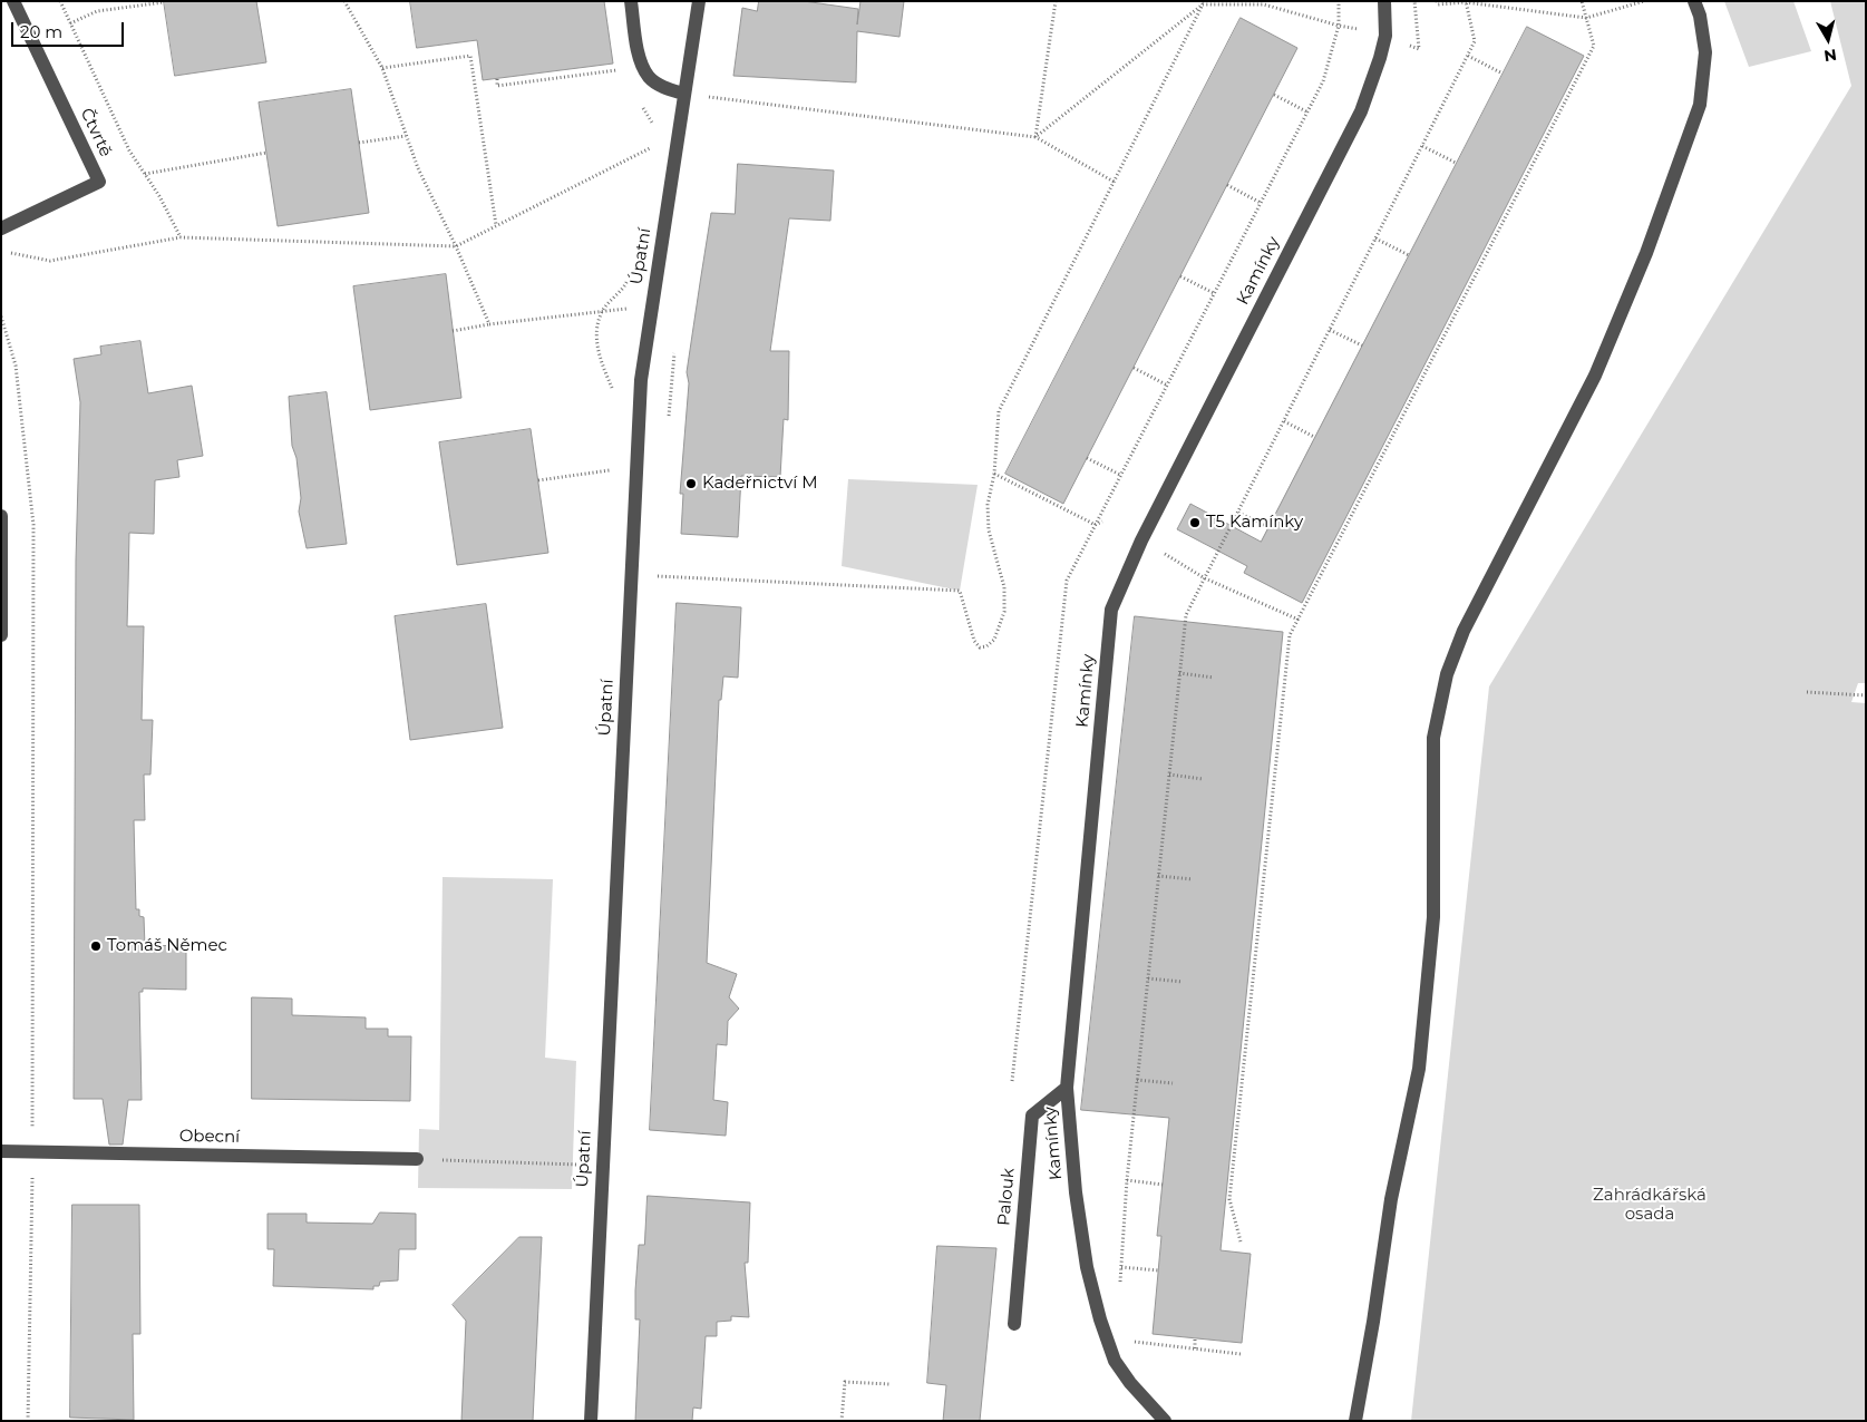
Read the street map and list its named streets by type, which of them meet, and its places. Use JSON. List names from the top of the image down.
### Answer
{
  "streets": {
    "street": [
      "Čtvrtě",
      "Úpatní",
      "Kamínky",
      "Obecní",
      "Palouk"
    ]
  },
  "crossings": [
    ["Kamínky", "Palouk"]
  ],
  "parks": ["Zahrádkářská osada"],
  "places": ["Kadeřnictví M", "T5 Kamínky", "Tomáš Němec"],
  "scale_bar": "20 m",
  "north": "bottom"
}
